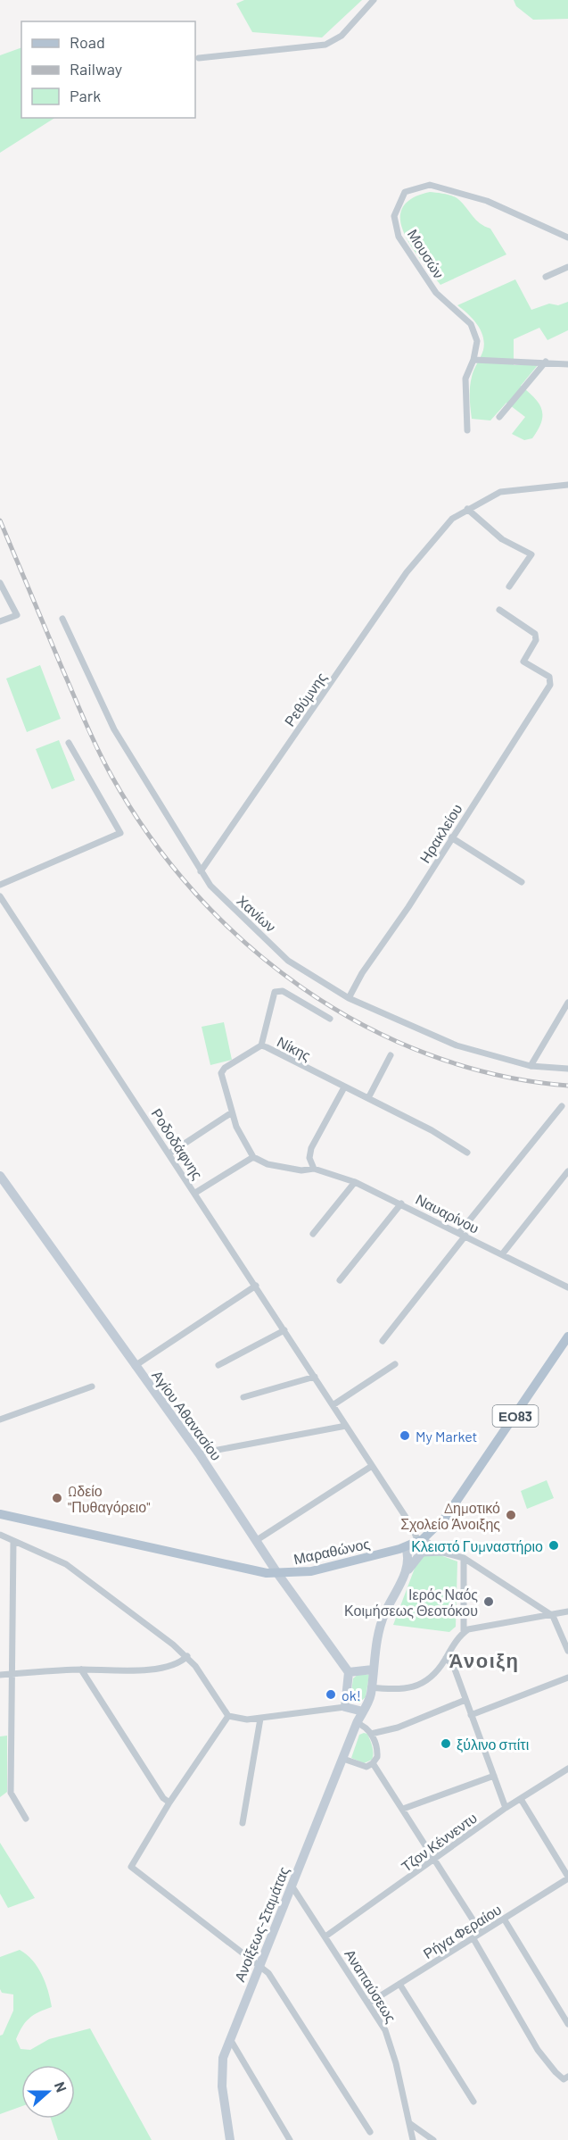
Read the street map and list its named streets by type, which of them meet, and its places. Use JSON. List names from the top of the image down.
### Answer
{
  "streets": {
    "main road": ["ΕΟ83", "Μαραθώνος"],
    "street": [
      "Μουσών",
      "Ρεθύμνης",
      "Ηρακλείου",
      "Χανίων",
      "Νίκης",
      "Ροδοδάφνης",
      "Ναυαρίνου",
      "Αγίου Αθανασίου",
      "Τζον Κέννεντυ",
      "Ανοίξεως-Σταμάτας",
      "Ρήγα Φεραίου",
      "Αναπαύσεως"
    ]
  },
  "crossings": [
    ["Ρεθύμνης", "Χανίων"],
    ["Ηρακλείου", "Χανίων"],
    ["Ροδοδάφνης", "Μαραθώνος"],
    ["Αγίου Αθανασίου", "Μαραθώνος"],
    ["Τζον Κέννεντυ", "Αναπαύσεως"],
    ["Ανοίξεως-Σταμάτας", "Αναπαύσεως"],
    ["Ρήγα Φεραίου", "Αναπαύσεως"]
  ],
  "districts": ["Άνοιξη"],
  "places": [
    "My Market",
    "Ωδείο \"Πυθαγόρειο\"",
    "Δημοτικό Σχολείο Άνοιξης",
    "Κλειστό Γυμναστήριο",
    "Ιερός Ναός Κοιμήσεως Θεοτόκου",
    "ok!",
    "ξύλινο σπίτι"
  ],
  "legend": ["Road", "Railway", "Park"],
  "north": "right"
}
